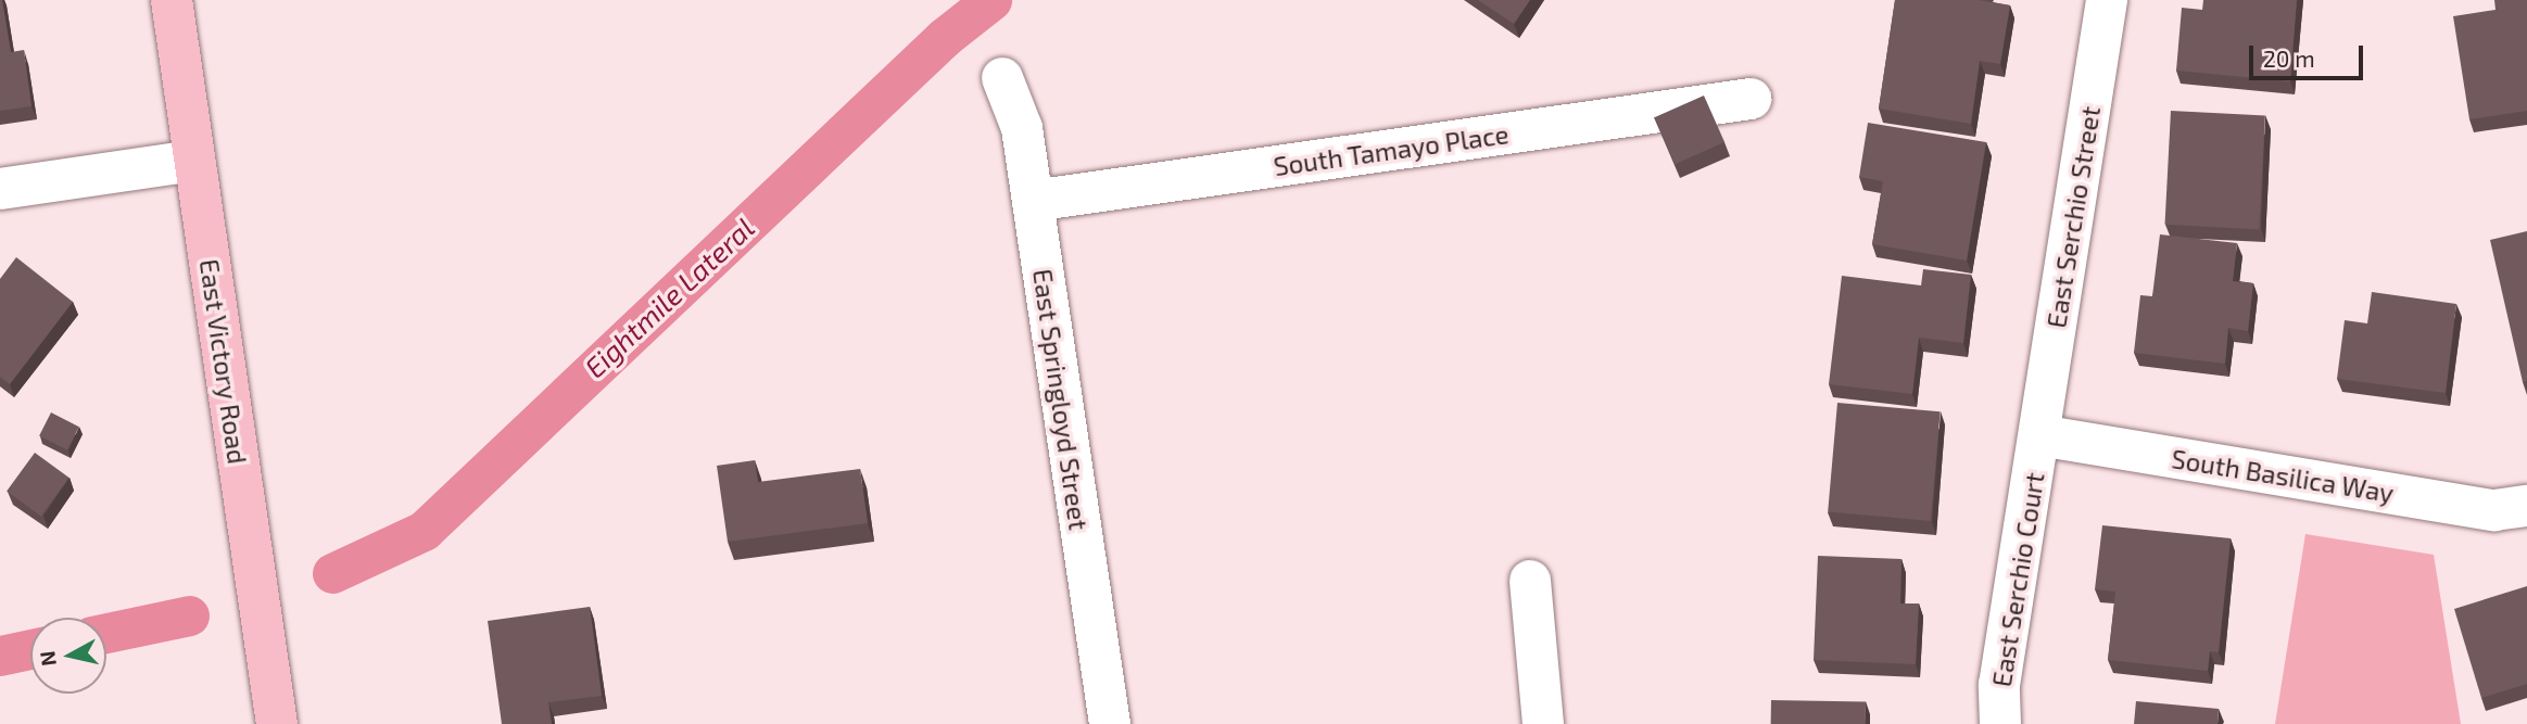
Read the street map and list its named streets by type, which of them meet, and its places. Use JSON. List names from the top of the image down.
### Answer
{
  "streets": {
    "main road": ["East Victory Road"],
    "street": [
      "South Tamayo Place",
      "East Serchio Street",
      "East Springloyd Street",
      "South Basilica Way",
      "East Serchio Court"
    ]
  },
  "crossings": [
    ["South Tamayo Place", "East Springloyd Street"],
    ["East Serchio Street", "South Basilica Way"],
    ["East Serchio Street", "East Serchio Court"],
    ["South Basilica Way", "East Serchio Court"]
  ],
  "water": ["Eightmile Lateral"],
  "scale_bar": "20 m",
  "north": "left"
}
